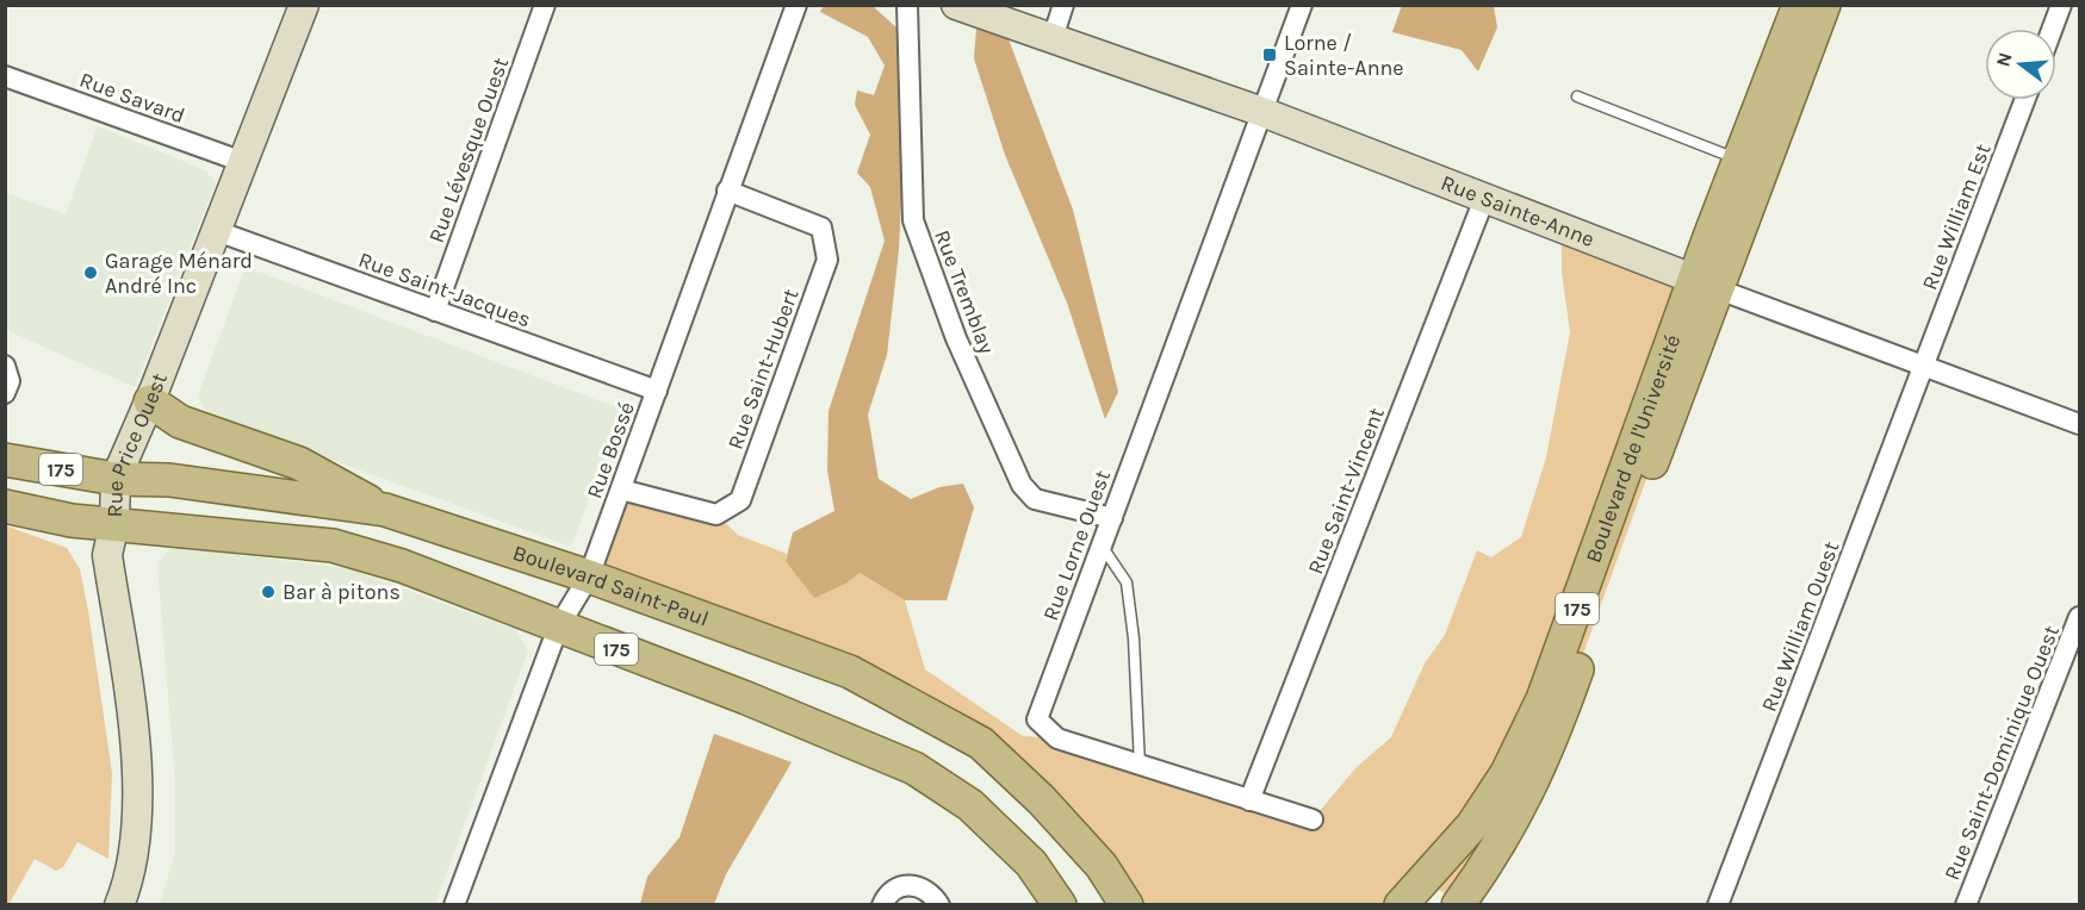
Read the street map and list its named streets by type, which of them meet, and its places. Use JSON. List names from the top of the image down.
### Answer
{
  "streets": {
    "main road": ["Boulevard de l'Université", "175", "Boulevard Saint-Paul"],
    "street": [
      "Rue Savard",
      "Rue Lévesque Ouest",
      "Rue Sainte-Anne",
      "Rue William Est",
      "Rue Saint-Jacques",
      "Rue Tremblay",
      "Rue Saint-Hubert",
      "Rue Price Ouest",
      "Rue Bossé",
      "Rue Saint-Vincent",
      "Rue Lorne Ouest",
      "Rue William Ouest",
      "Rue Saint-Dominique Ouest"
    ]
  },
  "crossings": [
    ["Rue Savard", "Rue Price Ouest"],
    ["Rue Lévesque Ouest", "Rue Saint-Jacques"],
    ["Rue Sainte-Anne", "Rue William Est"],
    ["Rue Sainte-Anne", "Boulevard de l'Université"],
    ["Rue Sainte-Anne", "Rue Saint-Vincent"],
    ["Rue Sainte-Anne", "Rue Lorne Ouest"],
    ["Rue Sainte-Anne", "Rue William Ouest"],
    ["Rue William Est", "Rue William Ouest"],
    ["Rue Saint-Jacques", "Rue Price Ouest"],
    ["Rue Saint-Jacques", "Rue Bossé"],
    ["Rue Tremblay", "Rue Lorne Ouest"],
    ["Rue Saint-Hubert", "Rue Bossé"],
    ["Rue Price Ouest", "175"],
    ["Rue Price Ouest", "Boulevard Saint-Paul"],
    ["Rue Bossé", "175"],
    ["Rue Bossé", "Boulevard Saint-Paul"],
    ["Rue Saint-Vincent", "Rue Lorne Ouest"]
  ],
  "places": {
    "transit": ["Lorne / Sainte-Anne"],
    "other": ["Garage Ménard André Inc", "Bar à pitons"]
  },
  "north": "left"
}
